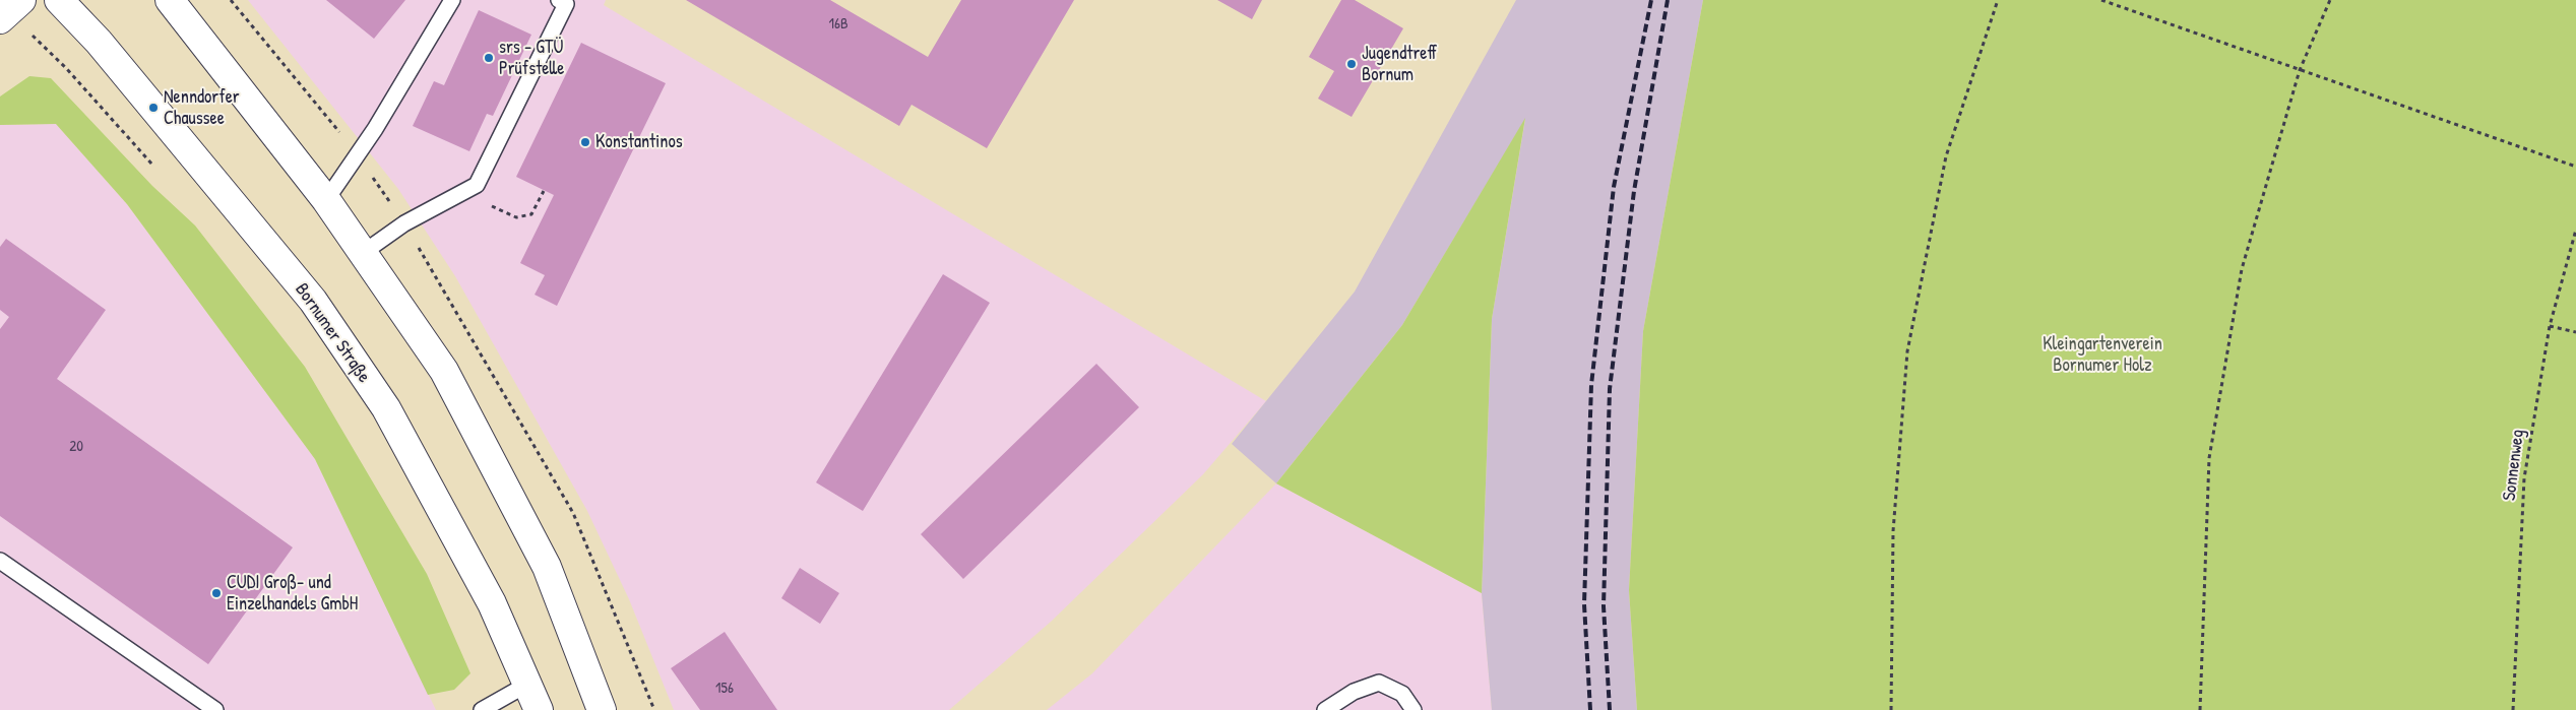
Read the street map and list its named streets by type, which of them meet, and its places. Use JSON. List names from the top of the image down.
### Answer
{
  "streets": {
    "main road": ["Bornumer Straße"],
    "path": ["Sonnenweg"]
  },
  "parks": ["Kleingartenverein Bornumer Holz"],
  "places": [
    "srs - GTÜ Prüfstelle",
    "Jugendtreff Bornum",
    "Nenndorfer Chaussee",
    "Konstantinos",
    "CUDI Groß- und Einzelhandels GmbH"
  ],
  "house_numbers": ["16B", "20", "156"]
}
